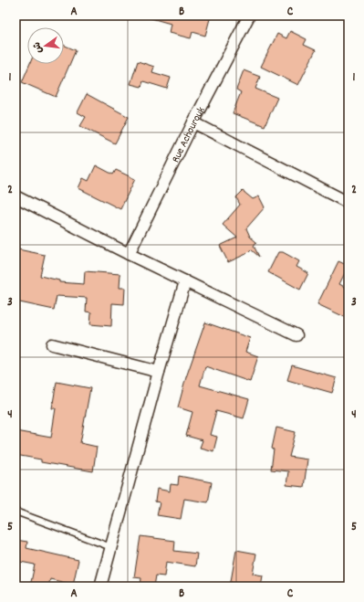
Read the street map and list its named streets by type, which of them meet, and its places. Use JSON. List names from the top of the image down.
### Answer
{
  "streets": {
    "street": ["Rue Achourouk"]
  },
  "north": "left",
  "grid": {
    "columns": ["A", "B", "C"],
    "rows": [
      "1",
      "2",
      "3",
      "4",
      "5"
    ]
  }
}
